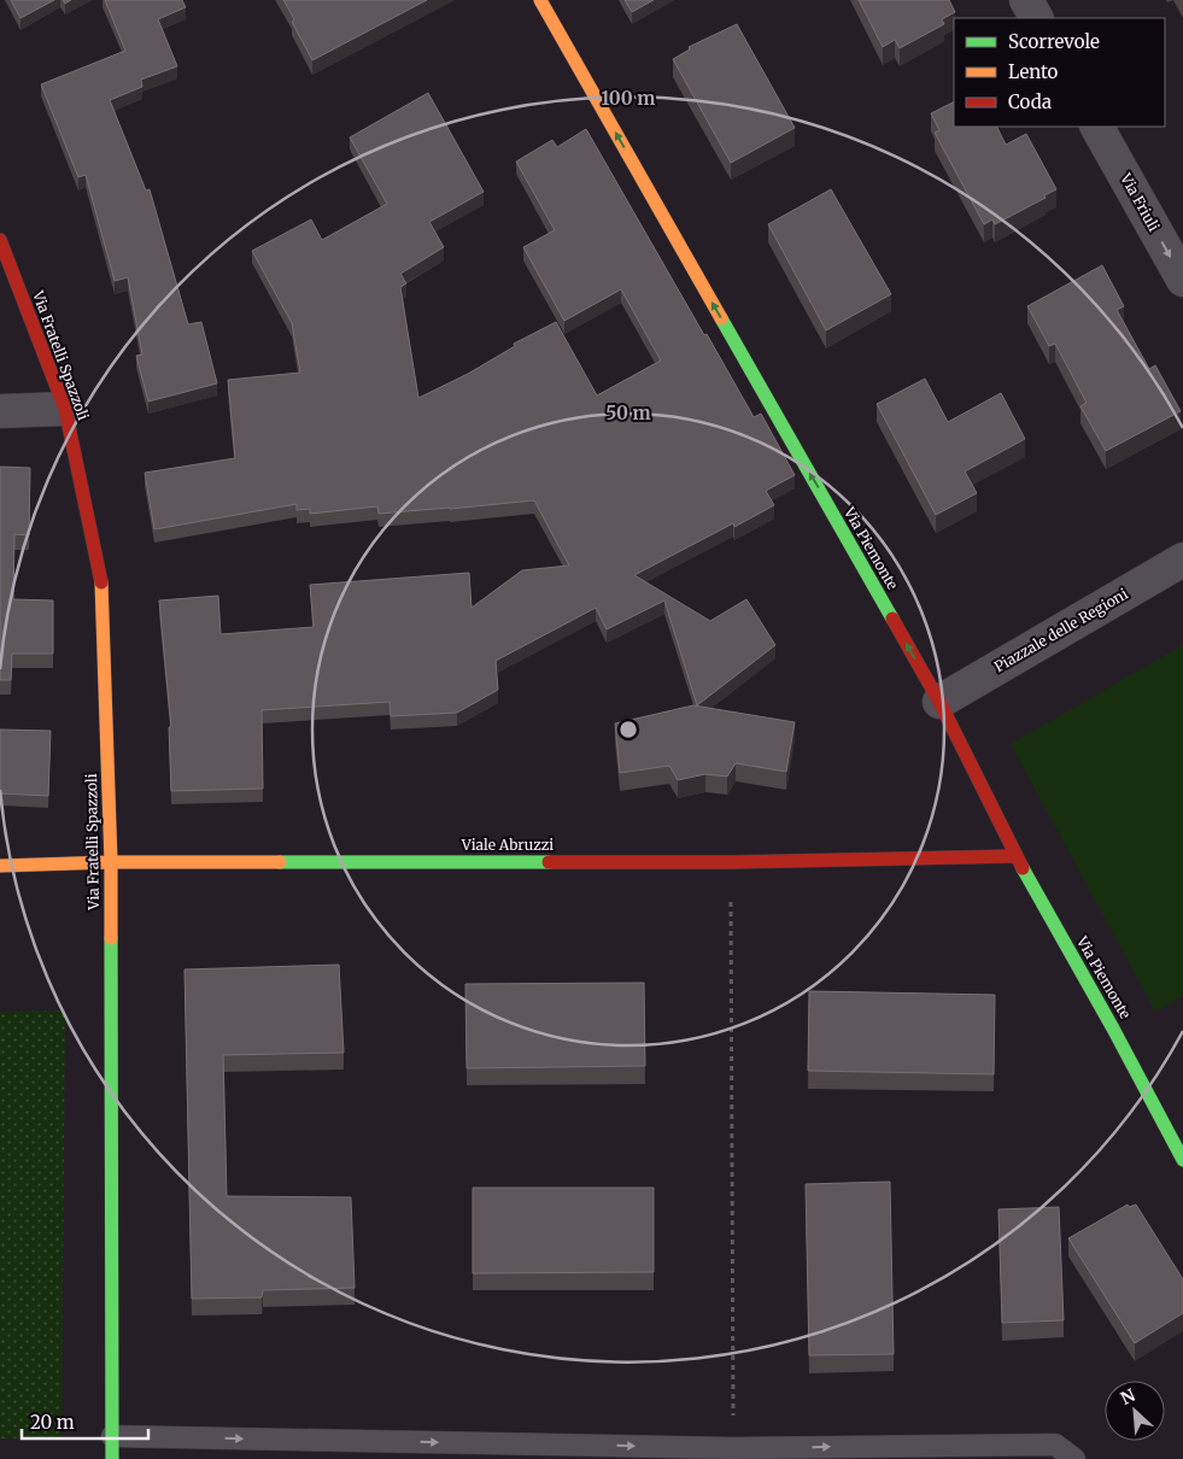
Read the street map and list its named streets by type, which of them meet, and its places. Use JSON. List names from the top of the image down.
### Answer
{
  "streets": {
    "street": [
      "Via Friuli",
      "Via Fratelli Spazzoli",
      "Via Piemonte",
      "Piazzale delle Regioni",
      "Viale Abruzzi"
    ]
  },
  "crossings": [
    ["Via Fratelli Spazzoli", "Viale Abruzzi"],
    ["Via Piemonte", "Piazzale delle Regioni"],
    ["Via Piemonte", "Viale Abruzzi"]
  ],
  "one_way": ["Via Friuli", "Via Piemonte"],
  "legend": ["Scorrevole", "Lento", "Coda"],
  "scale_bar": "20 m",
  "north": "top left",
  "rings": ["100 m", "50 m"]
}
